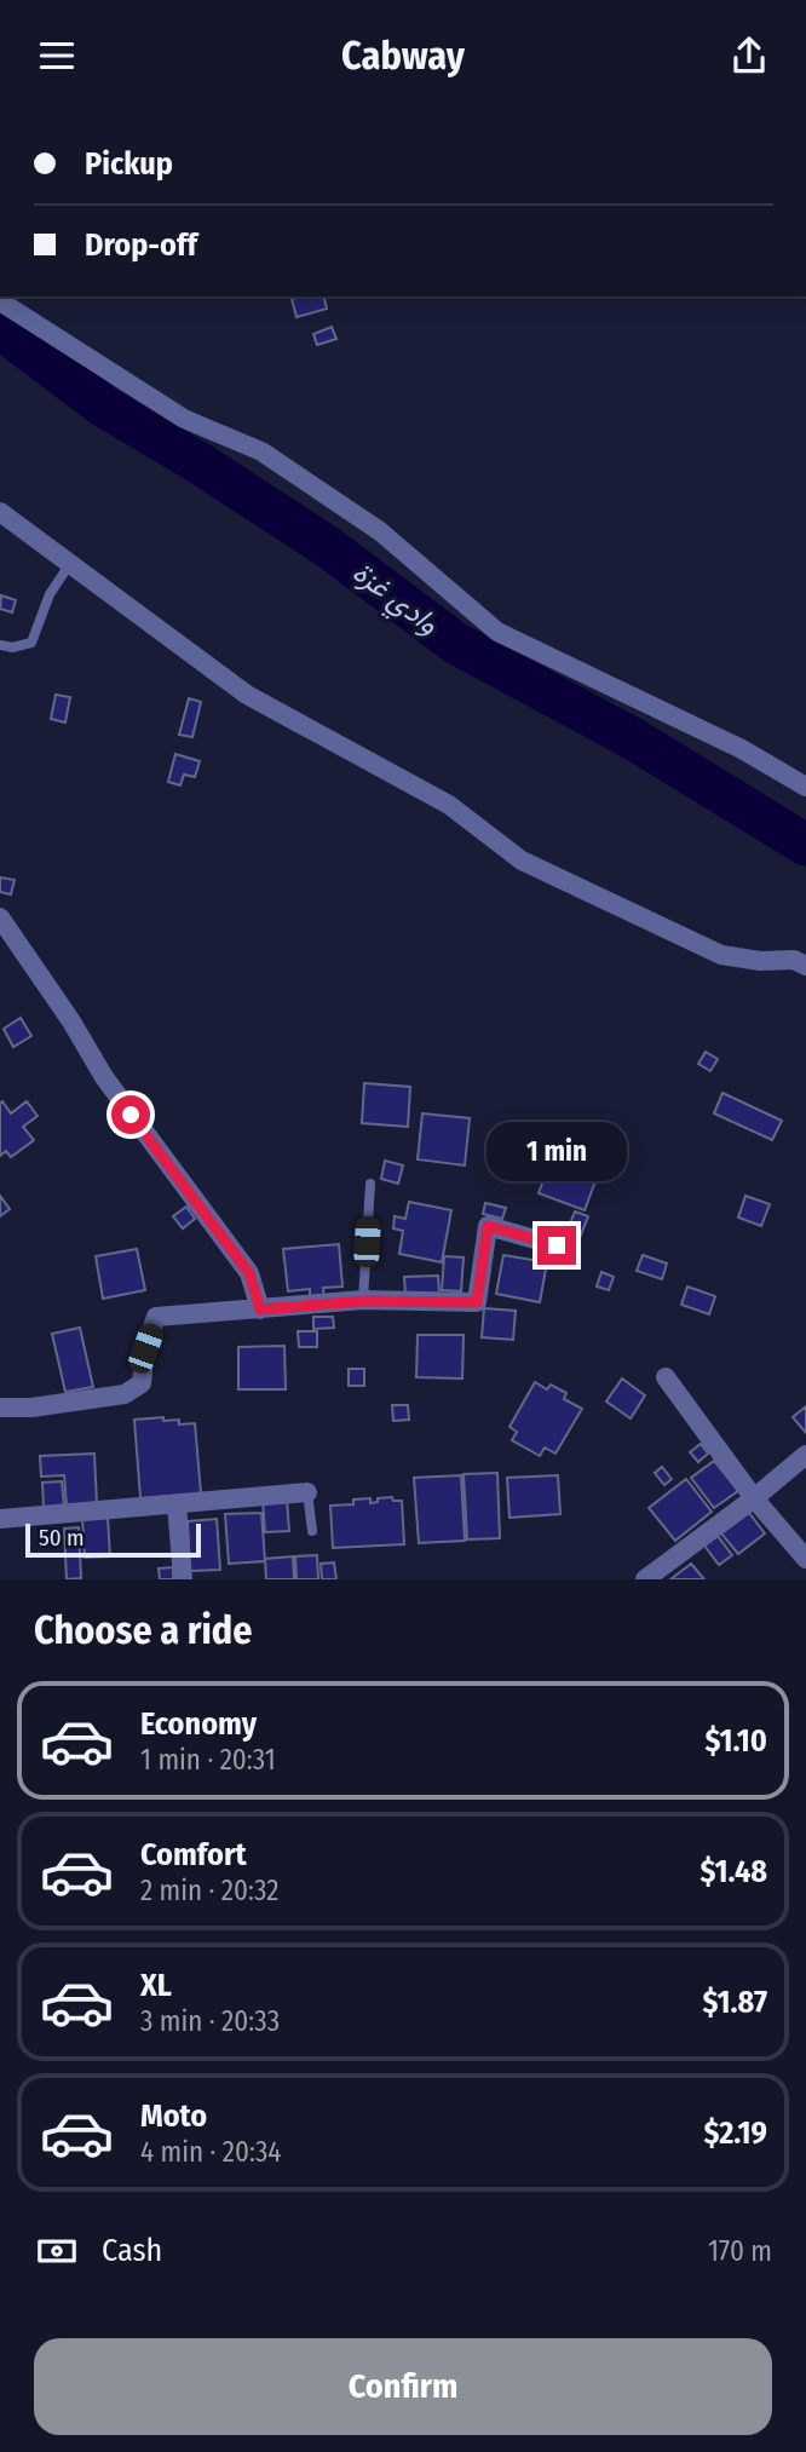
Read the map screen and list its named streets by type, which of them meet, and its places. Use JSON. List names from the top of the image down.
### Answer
{
  "water": ["وادي غزة"],
  "scale_bar": "50 m",
  "page": {
    "header": "Cabway",
    "banner": ["Pickup", "Drop-off"],
    "bubble": "1 min",
    "scale": "50 m",
    "heading": "Choose a ride",
    "list": [
      {
        "name": "Economy",
        "note": "1 min · 20:31",
        "value": "$1.10"
      },
      {
        "name": "Comfort",
        "note": "2 min · 20:32",
        "value": "$1.48"
      },
      {
        "name": "XL",
        "note": "3 min · 20:33",
        "value": "$1.87"
      },
      {
        "name": "Moto",
        "note": "4 min · 20:34",
        "value": "$2.19"
      }
    ],
    "pay": ["Cash", "170 m"],
    "buttons": "Confirm"
  }
}
